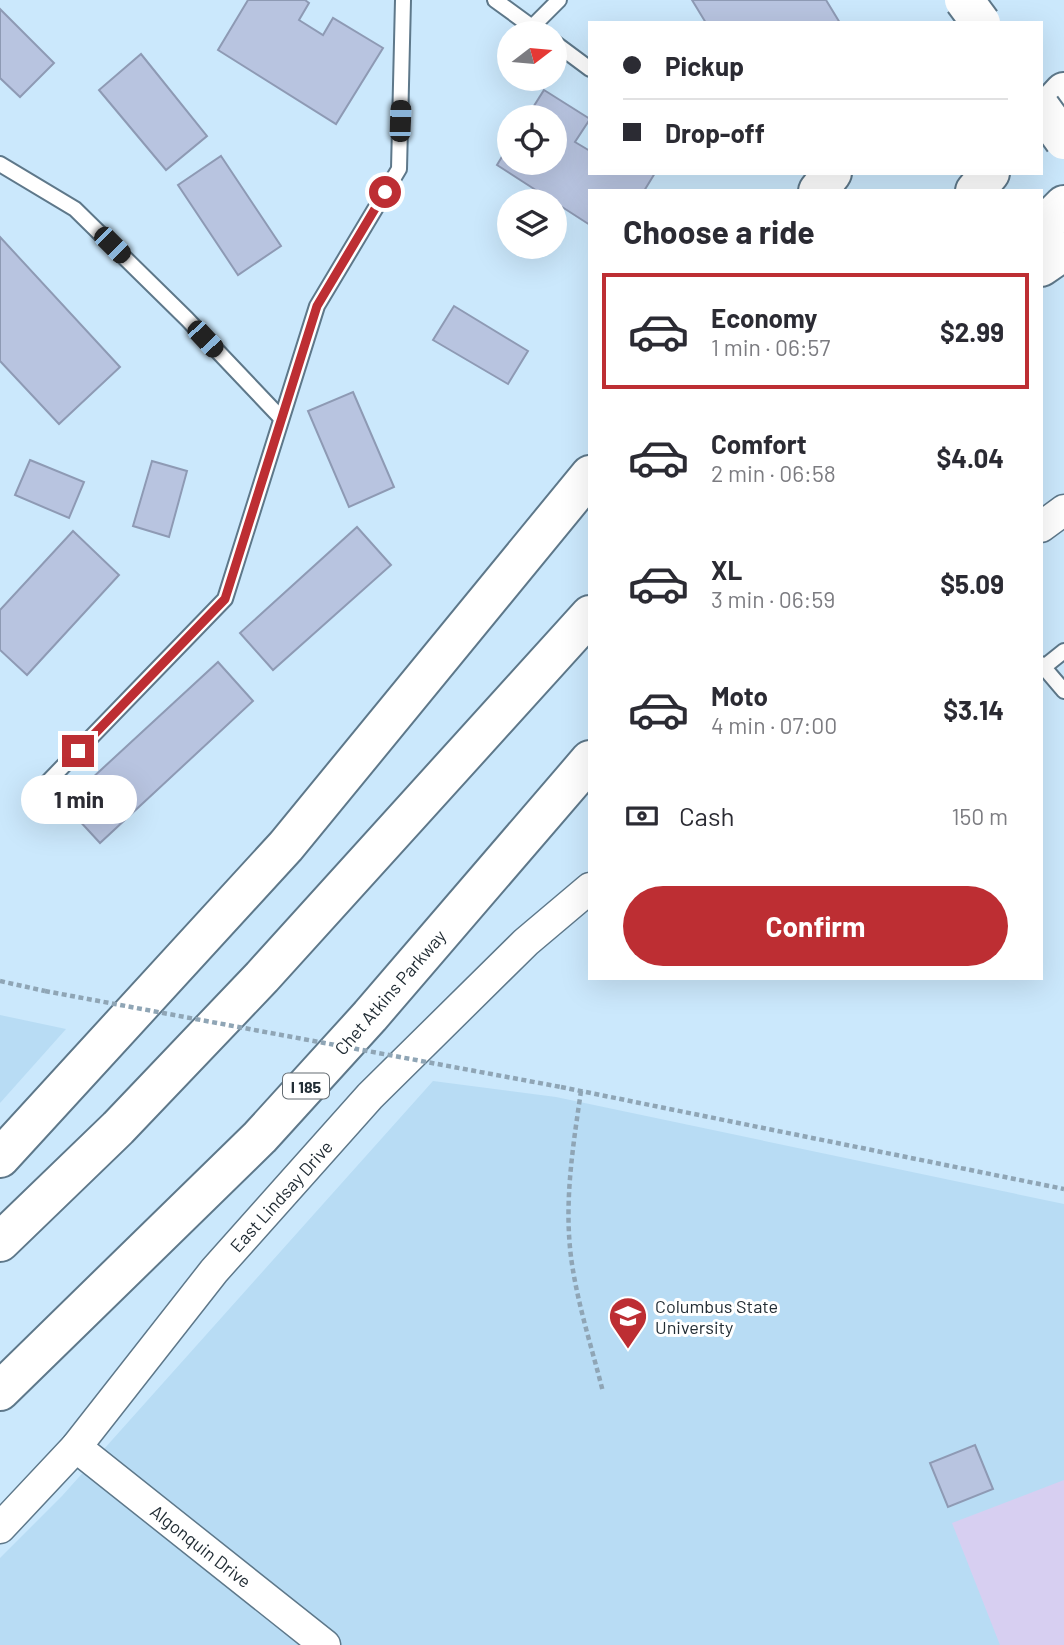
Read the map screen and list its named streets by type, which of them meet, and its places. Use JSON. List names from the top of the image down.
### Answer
{
  "streets": {
    "main road": ["Chet Atkins Parkway", "I 185"],
    "street": ["East Lindsay Drive", "Algonquin Drive"]
  },
  "crossings": [
    ["East Lindsay Drive", "Algonquin Drive"]
  ],
  "places": {
    "school or university": ["Columbus State University"]
  },
  "north": "right",
  "page": {
    "banner": ["Pickup", "Drop-off"],
    "heading": "Choose a ride",
    "list": [
      {
        "name": "Economy",
        "note": "1 min · 06:57",
        "value": "$2.99"
      },
      {
        "name": "Comfort",
        "note": "2 min · 06:58",
        "value": "$4.04"
      },
      {
        "name": "XL",
        "note": "3 min · 06:59",
        "value": "$5.09"
      },
      {
        "name": "Moto",
        "note": "4 min · 07:00",
        "value": "$3.14"
      }
    ],
    "bubble": "1 min",
    "pay": ["Cash", "150 m"],
    "buttons": "Confirm"
  }
}
